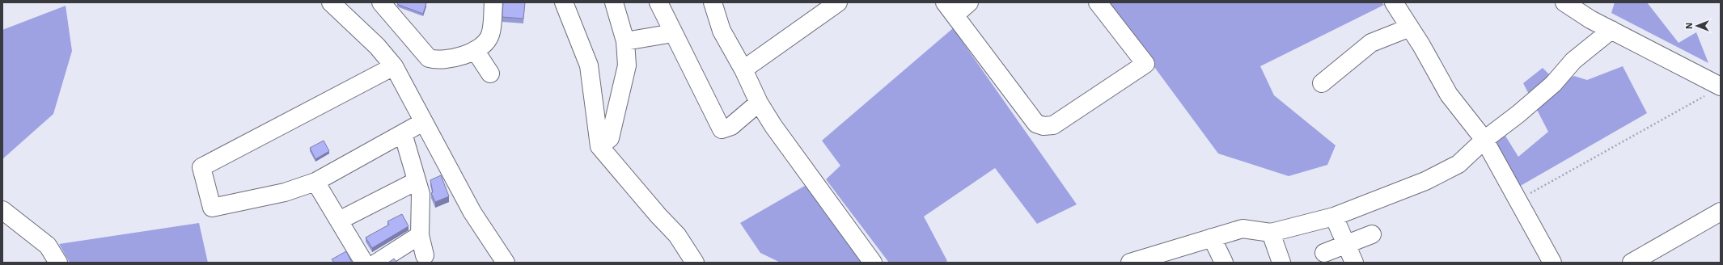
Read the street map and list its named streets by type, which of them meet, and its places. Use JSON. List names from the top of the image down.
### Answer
{
  "north": "left"
}
